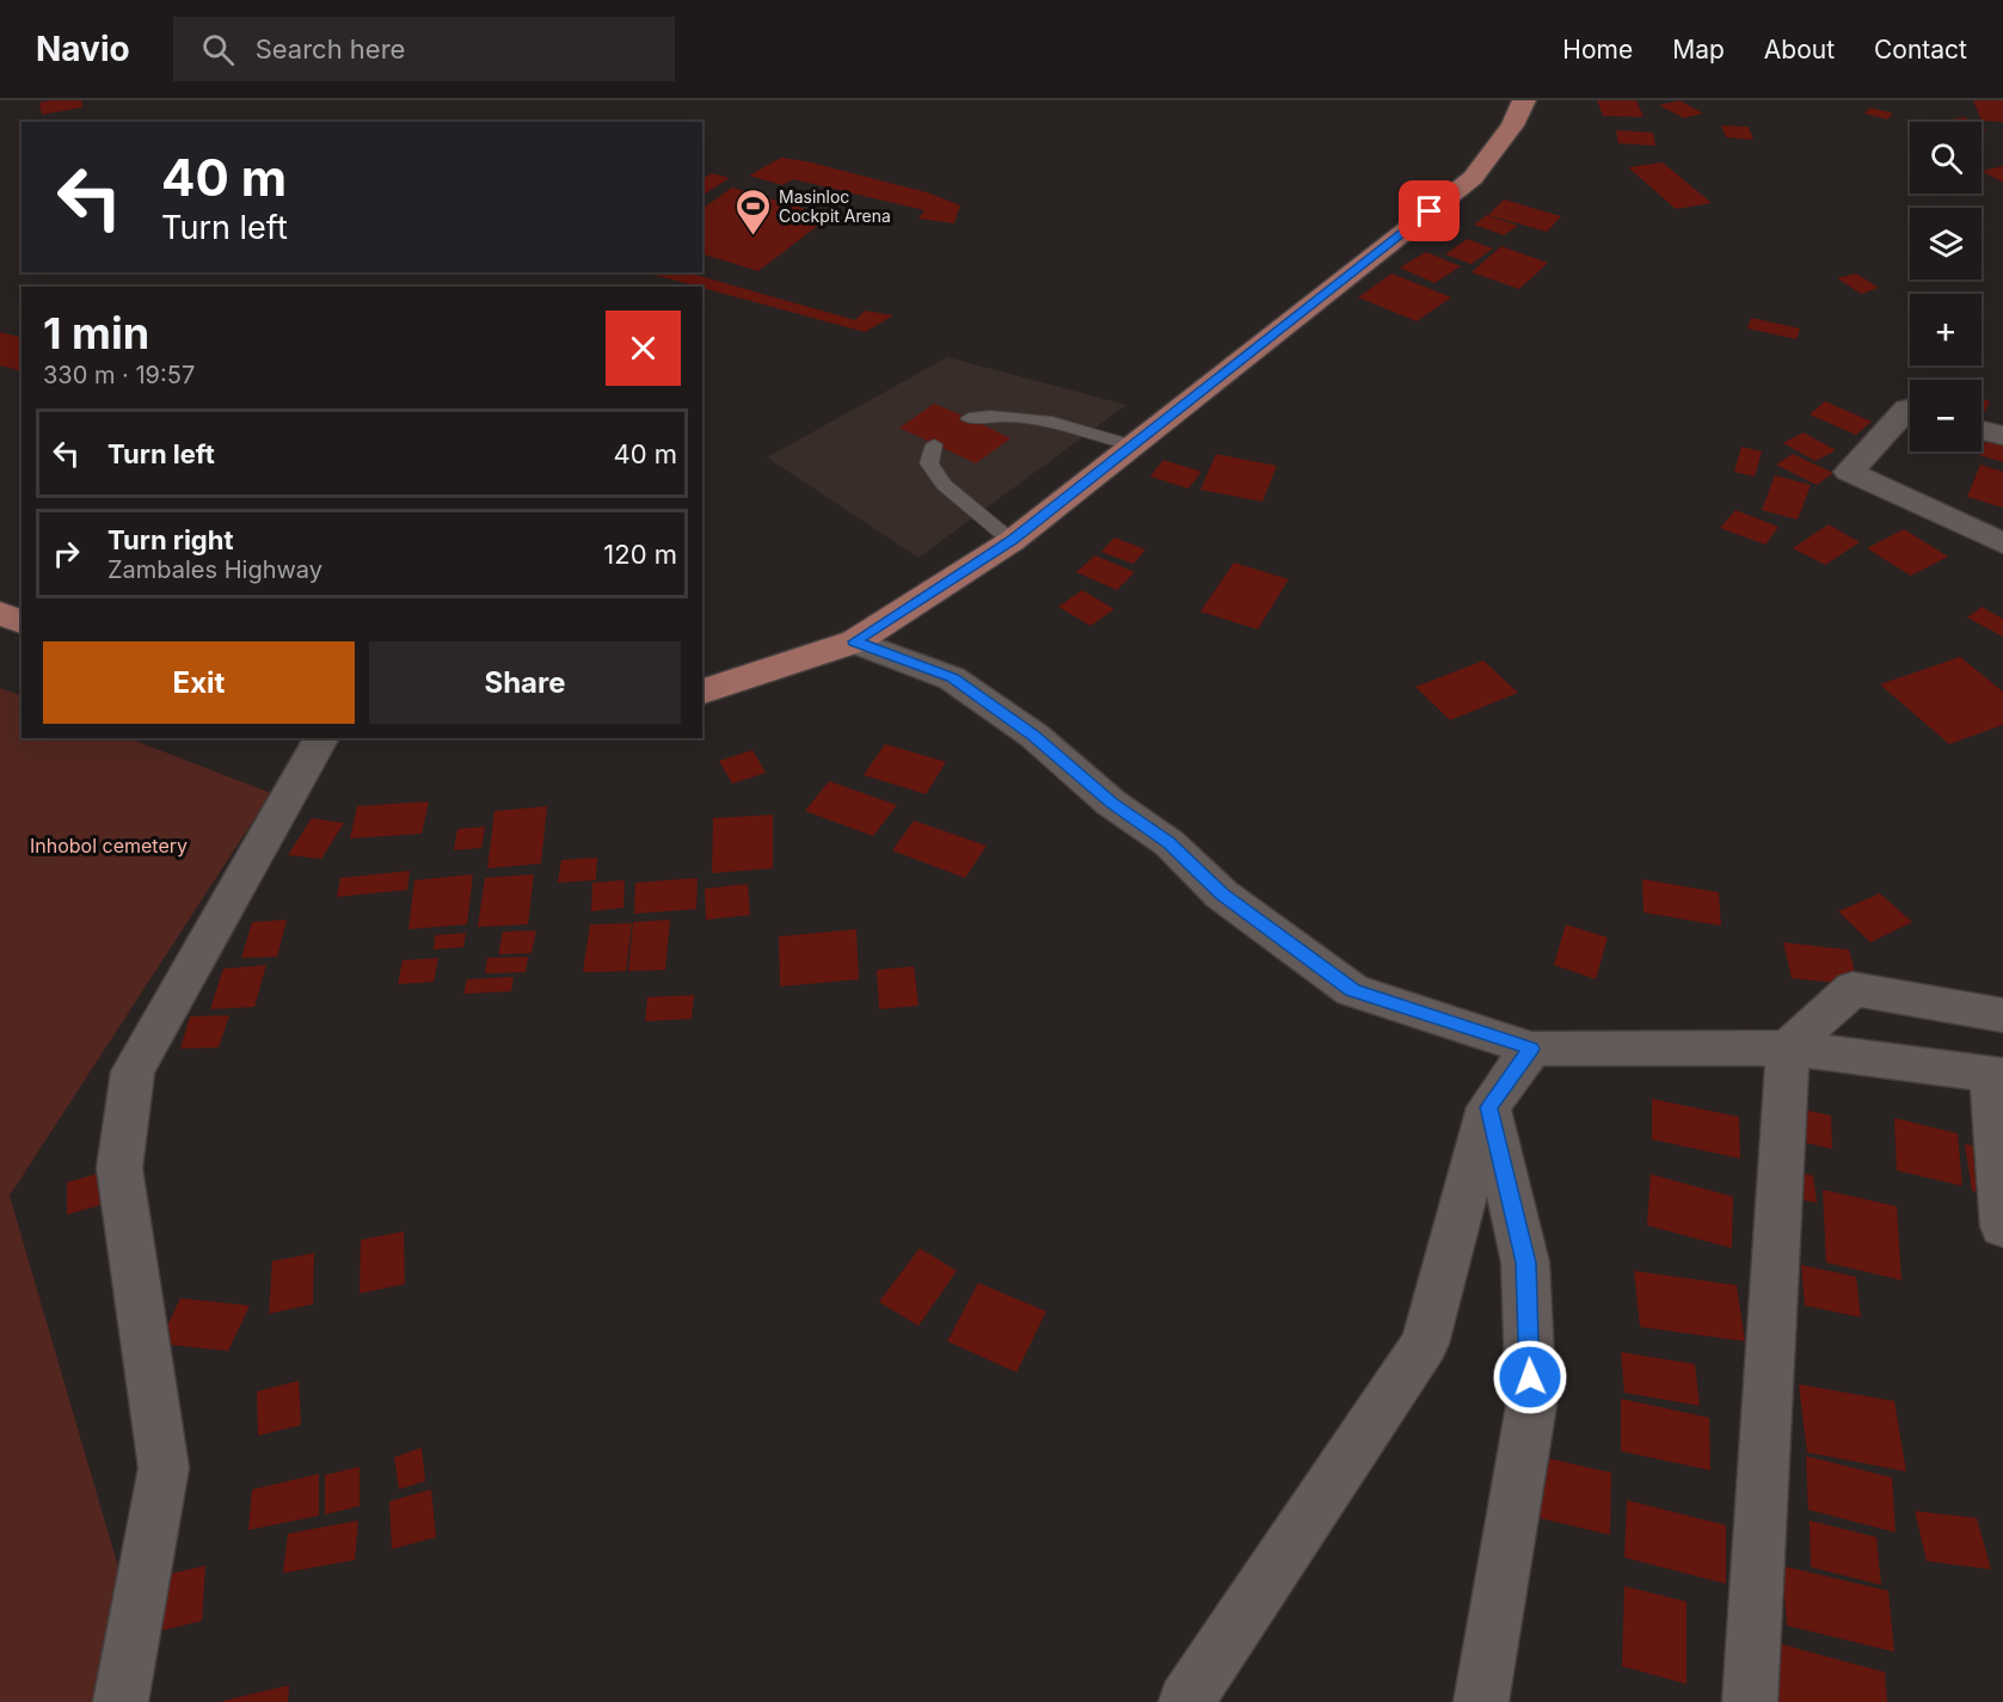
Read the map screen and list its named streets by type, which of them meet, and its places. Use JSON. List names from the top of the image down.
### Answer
{
  "parks": ["Inhobol cemetery"],
  "places": {
    "sports": ["Masinloc Cockpit Arena"]
  },
  "page": {
    "header": "Navio",
    "search": "Search here",
    "nav": [
      "Home",
      "Map",
      "About",
      "Contact"
    ],
    "map_buttons": ["+", "−"],
    "turn": ["40 m", "Turn left"],
    "heading": ["1 min", "330 m · 19:57"],
    "list": [
      {
        "name": "Turn left",
        "value": "40 m"
      },
      {
        "name": "Turn right",
        "note": "Zambales Highway",
        "value": "120 m"
      }
    ],
    "buttons": ["Exit", "Share"]
  }
}
